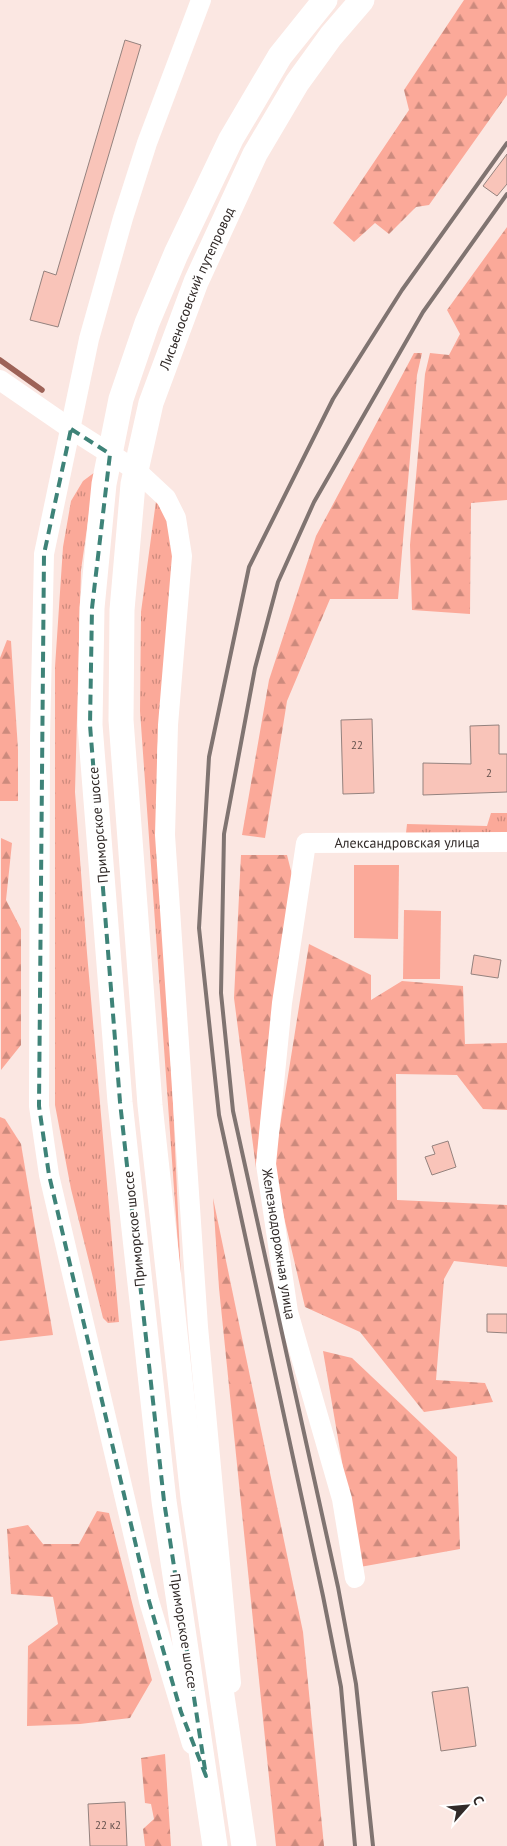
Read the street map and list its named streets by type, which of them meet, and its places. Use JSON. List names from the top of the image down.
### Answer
{
  "streets": {
    "main road": ["Лисьеносовский путепровод", "Приморское шоссе"],
    "street": ["Александровская улица", "Железнодорожная улица"]
  },
  "crossings": [
    ["Лисьеносовский путепровод", "Приморское шоссе"],
    ["Александровская улица", "Железнодорожная улица"]
  ],
  "house_numbers": ["22", "2", "22 к2"],
  "north": "top right"
}
